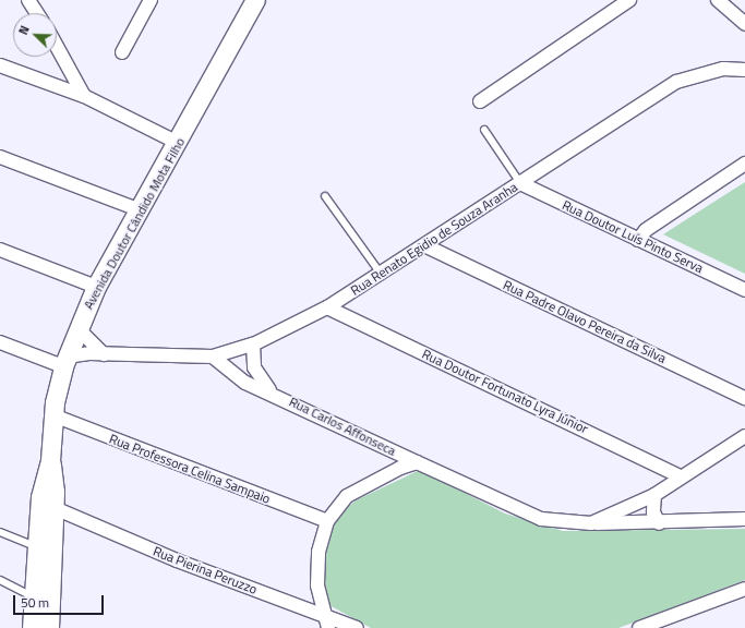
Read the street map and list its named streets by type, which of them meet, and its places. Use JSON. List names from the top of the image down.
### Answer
{
  "streets": {
    "main road": ["Avenida Doutor Cândido Mota Filho"],
    "street": [
      "Rua Doutor Luís Pinto Serva",
      "Rua Renato Egidio de Souza Aranha",
      "Rua Padre Olavo Pereira da Silva",
      "Rua Doutor Fortunato Lyra Júnior",
      "Rua Carlos Affonseca",
      "Rua Professora Celina Sampaio",
      "Rua Pierina Peruzzo"
    ]
  },
  "crossings": [
    ["Avenida Doutor Cândido Mota Filho", "Rua Renato Egidio de Souza Aranha"],
    ["Avenida Doutor Cândido Mota Filho", "Rua Professora Celina Sampaio"],
    ["Avenida Doutor Cândido Mota Filho", "Rua Pierina Peruzzo"],
    ["Rua Doutor Luís Pinto Serva", "Rua Renato Egidio de Souza Aranha"],
    ["Rua Renato Egidio de Souza Aranha", "Rua Padre Olavo Pereira da Silva"],
    ["Rua Renato Egidio de Souza Aranha", "Rua Doutor Fortunato Lyra Júnior"],
    ["Rua Renato Egidio de Souza Aranha", "Rua Carlos Affonseca"]
  ],
  "scale_bar": "50 m",
  "north": "top left"
}
